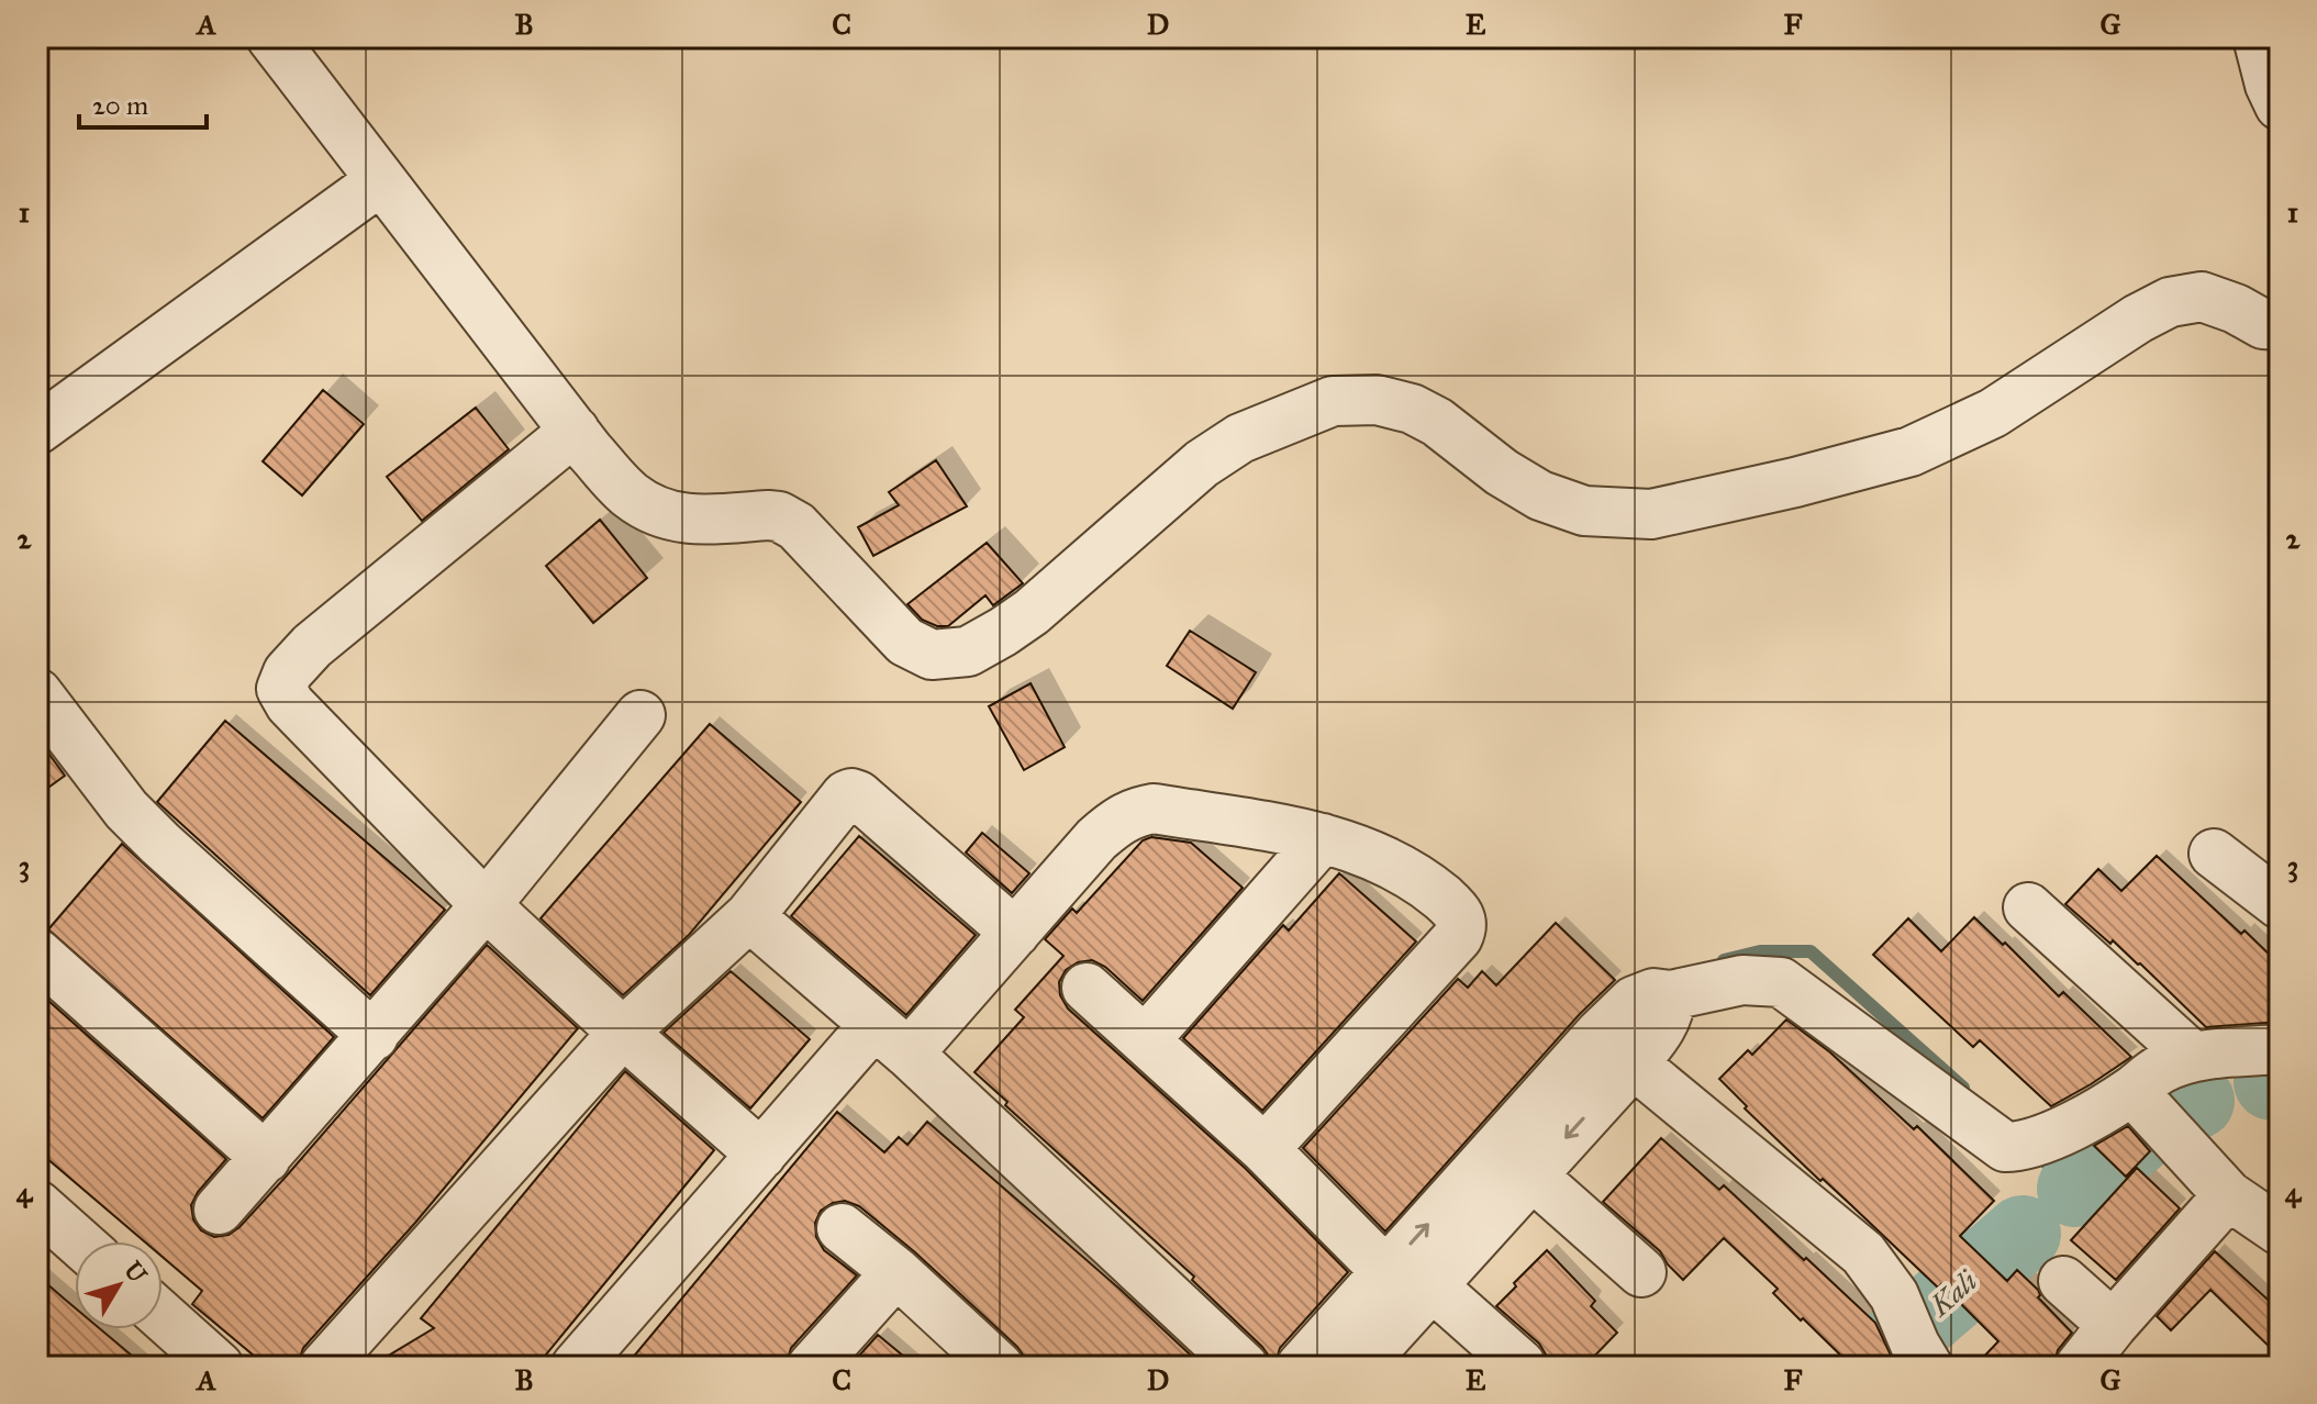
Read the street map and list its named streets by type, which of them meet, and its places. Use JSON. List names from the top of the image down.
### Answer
{
  "water": ["Kali"],
  "scale_bar": "20 m",
  "north": "top right",
  "grid": {
    "columns": [
      "A",
      "B",
      "C",
      "D",
      "E",
      "F",
      "G"
    ],
    "rows": [
      "1",
      "2",
      "3",
      "4"
    ]
  }
}
